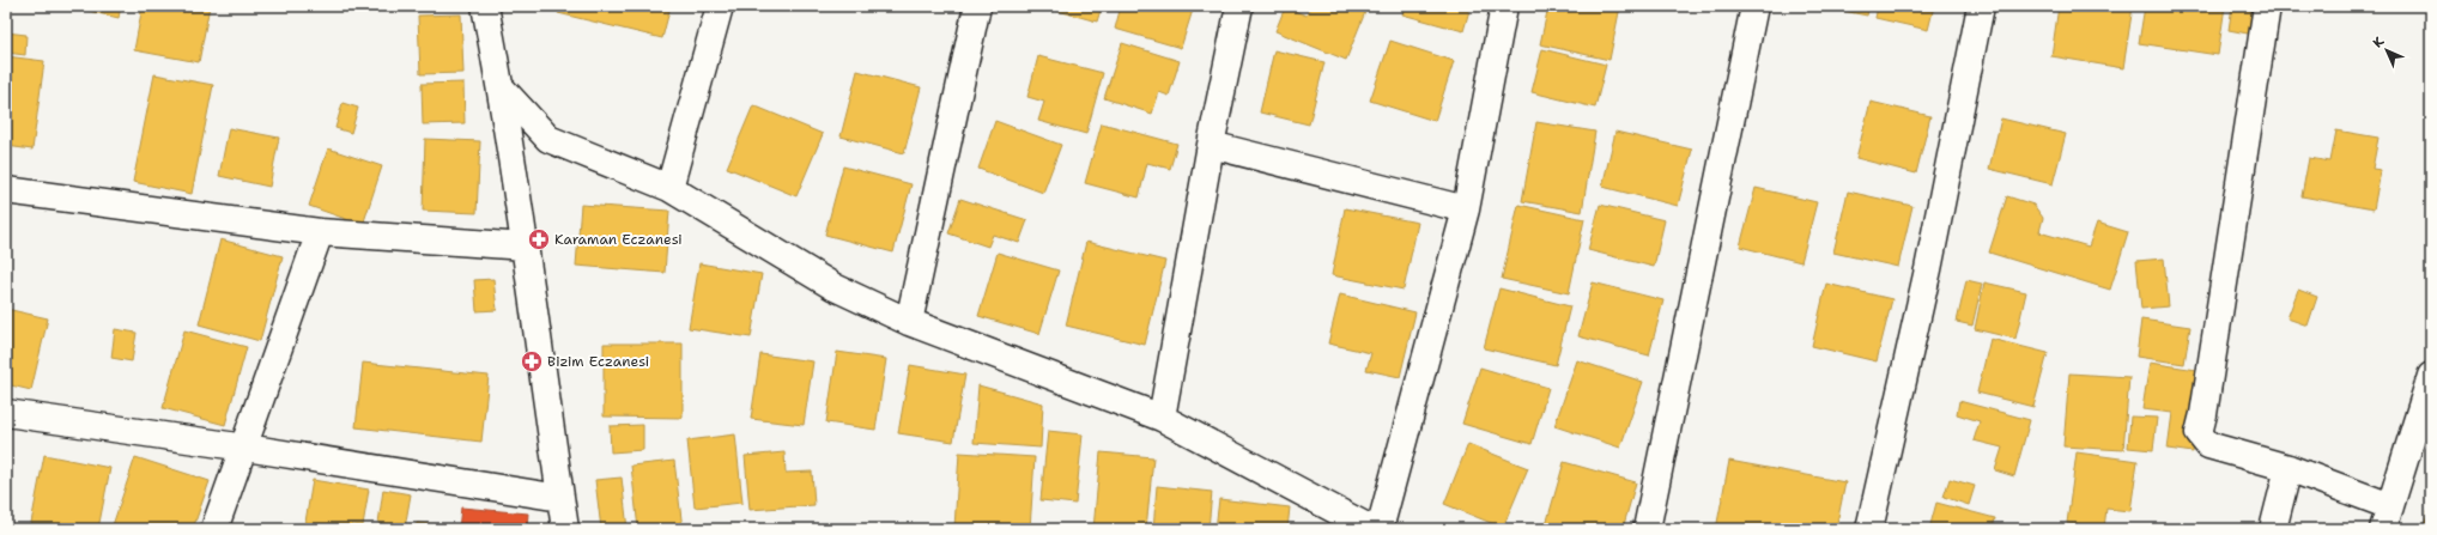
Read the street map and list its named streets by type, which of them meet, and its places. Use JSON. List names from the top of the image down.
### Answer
{
  "places": {
    "pharmacy": ["Karaman Eczanesi", "Bizim Eczanesi"]
  },
  "north": "top left"
}
